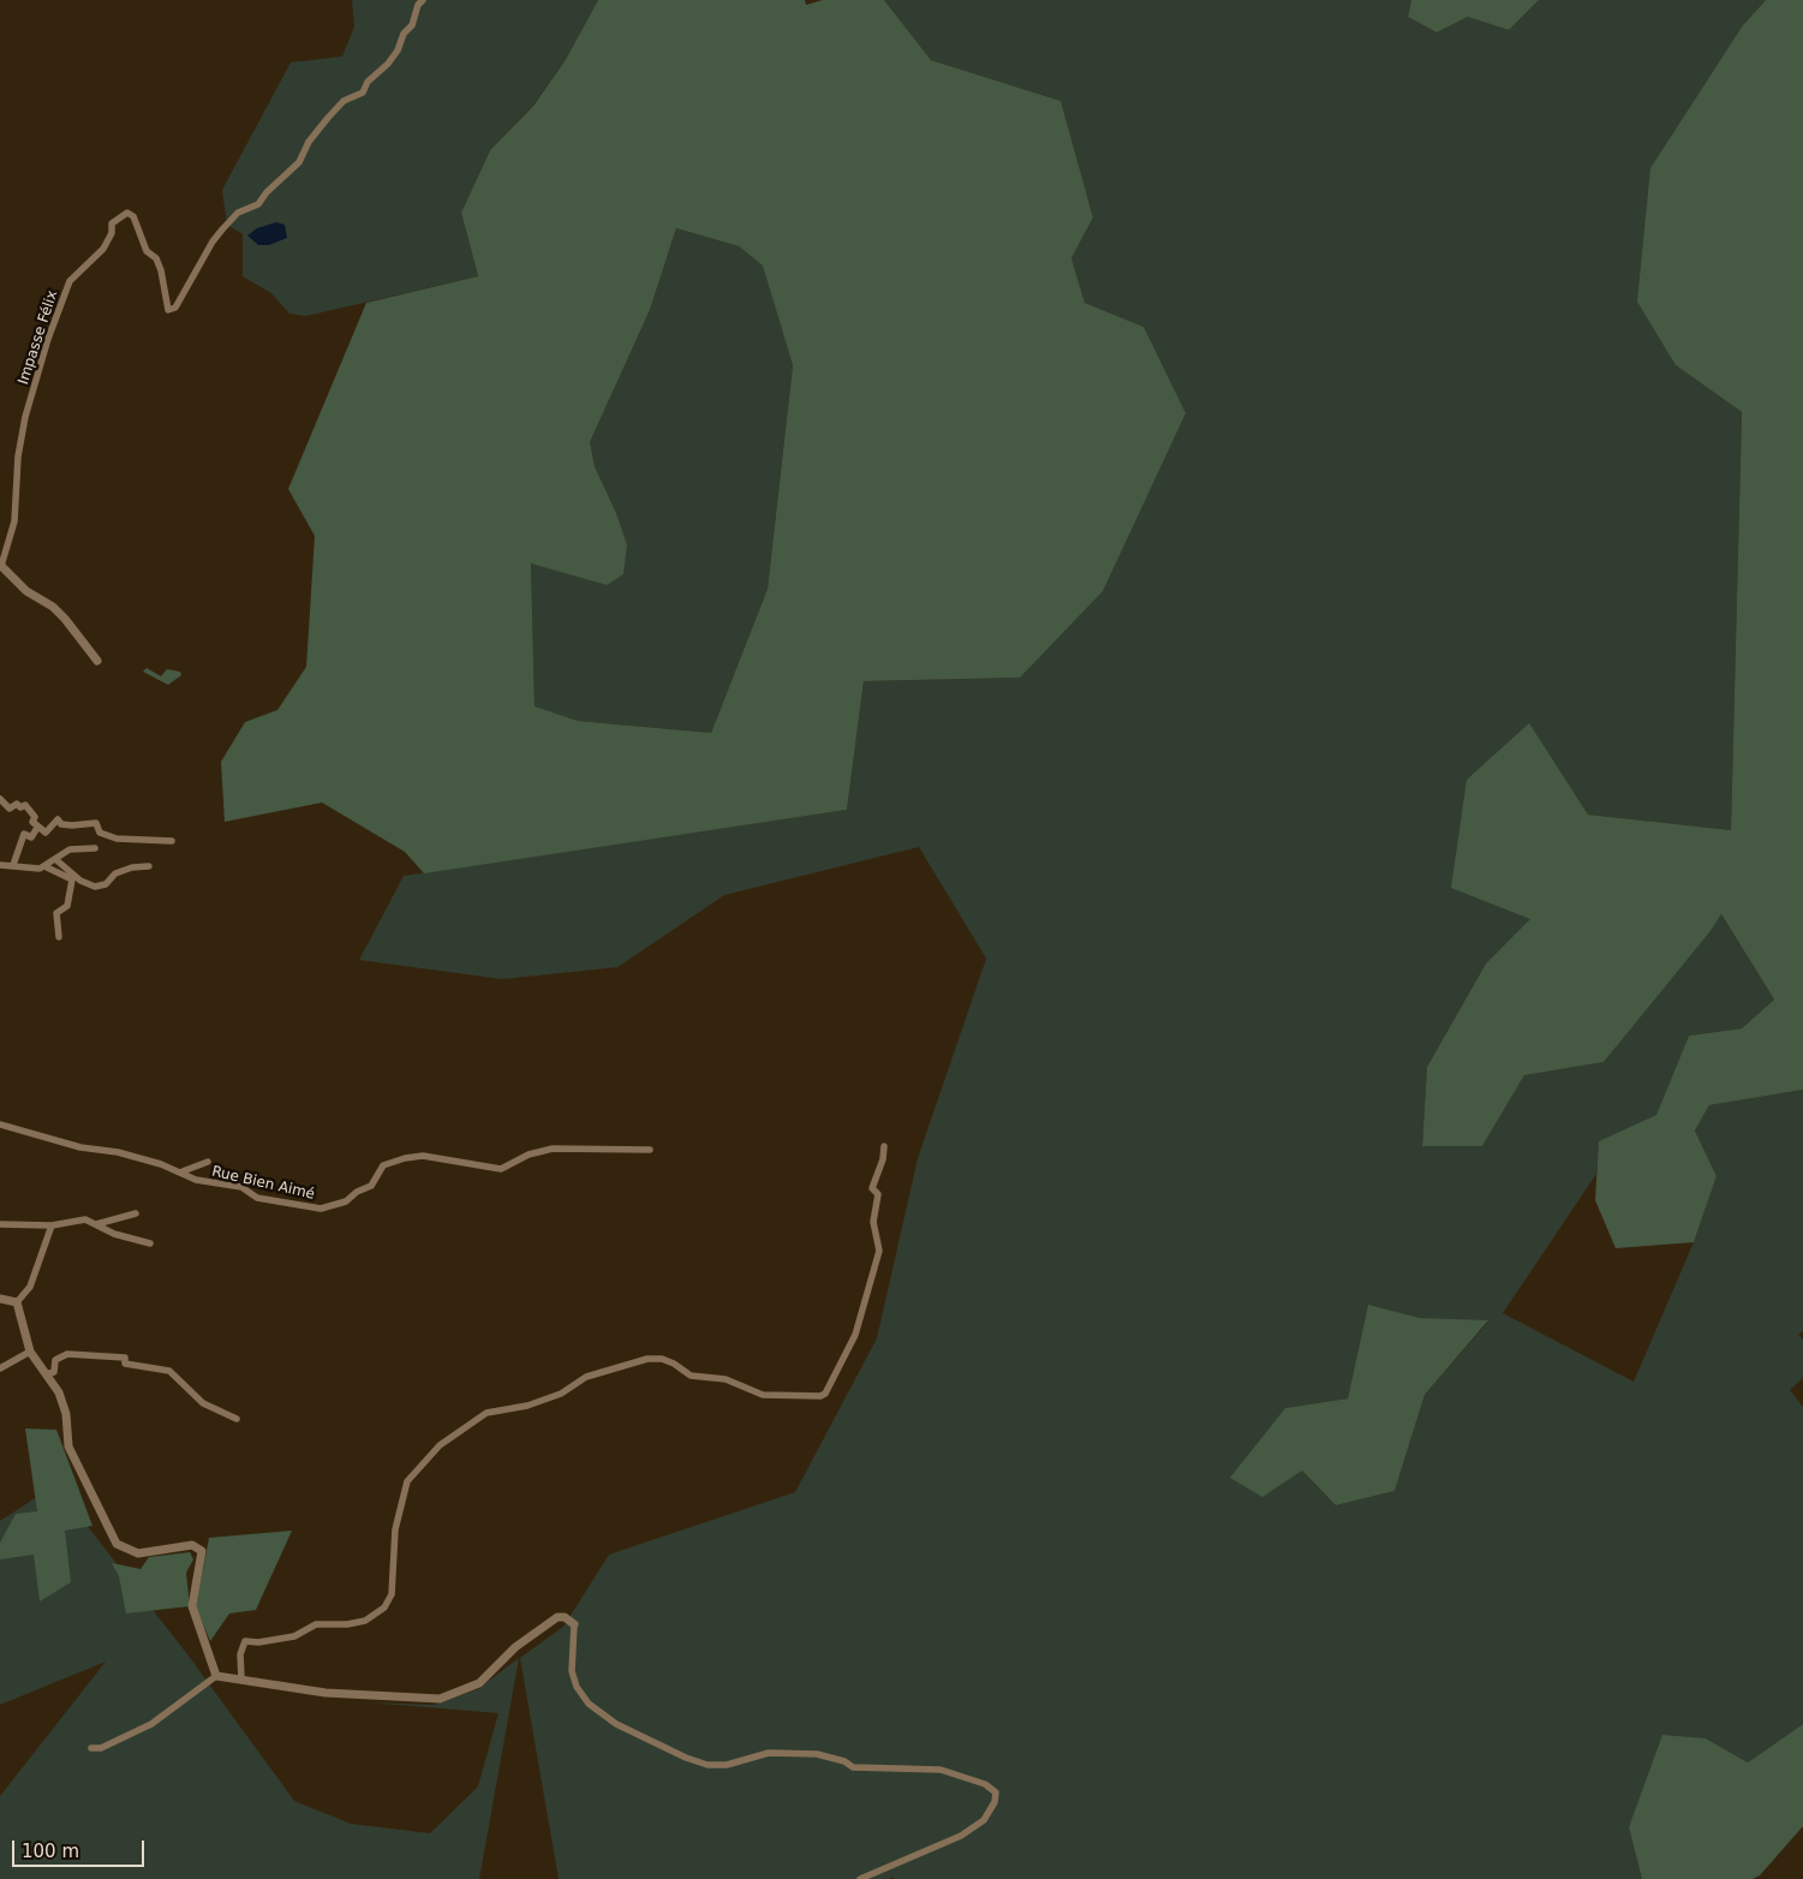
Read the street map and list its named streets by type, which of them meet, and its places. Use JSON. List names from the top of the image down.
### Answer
{
  "streets": {
    "street": ["Impasse Félix", "Rue Bien Aimé"]
  },
  "scale_bar": "100 m"
}
